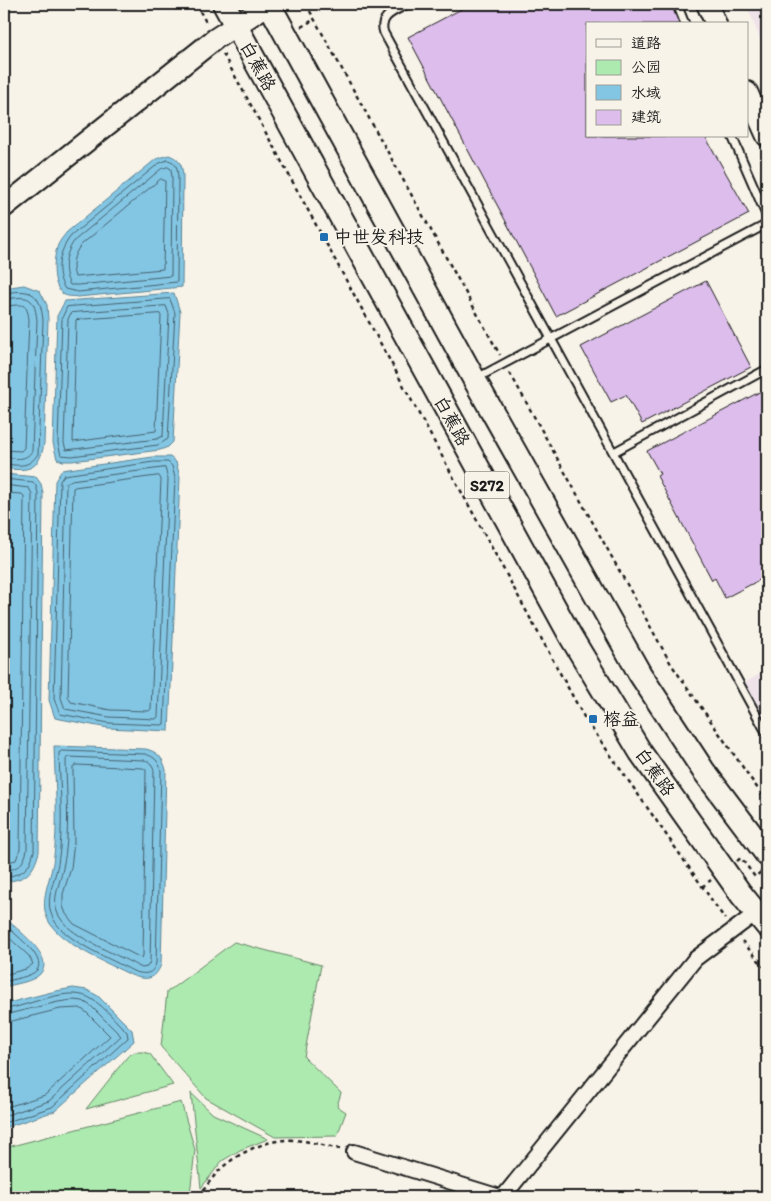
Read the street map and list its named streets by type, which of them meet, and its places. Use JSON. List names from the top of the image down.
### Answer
{
  "streets": {
    "main road": ["白蕉路", "S272"]
  },
  "places": {
    "transit": ["中世发科技", "榕益"]
  },
  "legend": [
    "道路",
    "公园",
    "水域",
    "建筑"
  ]
}
